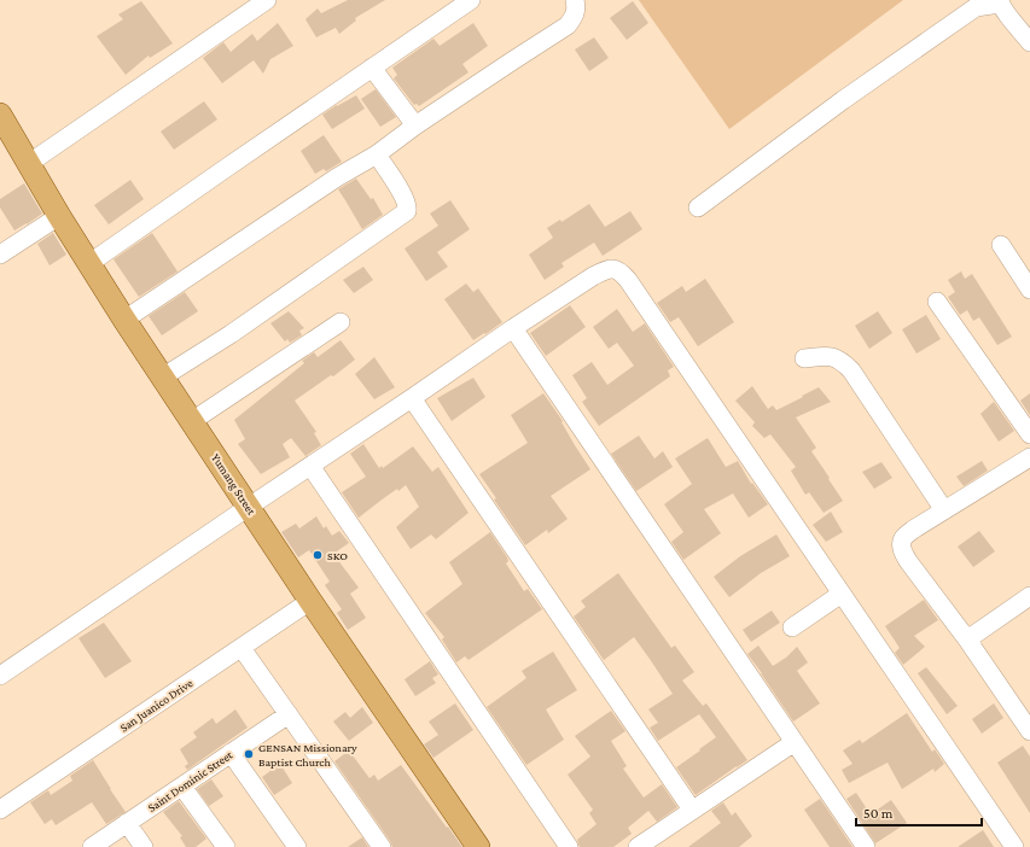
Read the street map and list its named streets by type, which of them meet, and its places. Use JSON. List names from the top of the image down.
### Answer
{
  "streets": {
    "main road": ["Yumang Street"],
    "street": ["San Juanico Drive", "Saint Dominic Street"]
  },
  "crossings": [
    ["Yumang Street", "San Juanico Drive"]
  ],
  "places": ["SKO", "GENSAN Missionary Baptist Church"],
  "scale_bar": "50 m"
}
